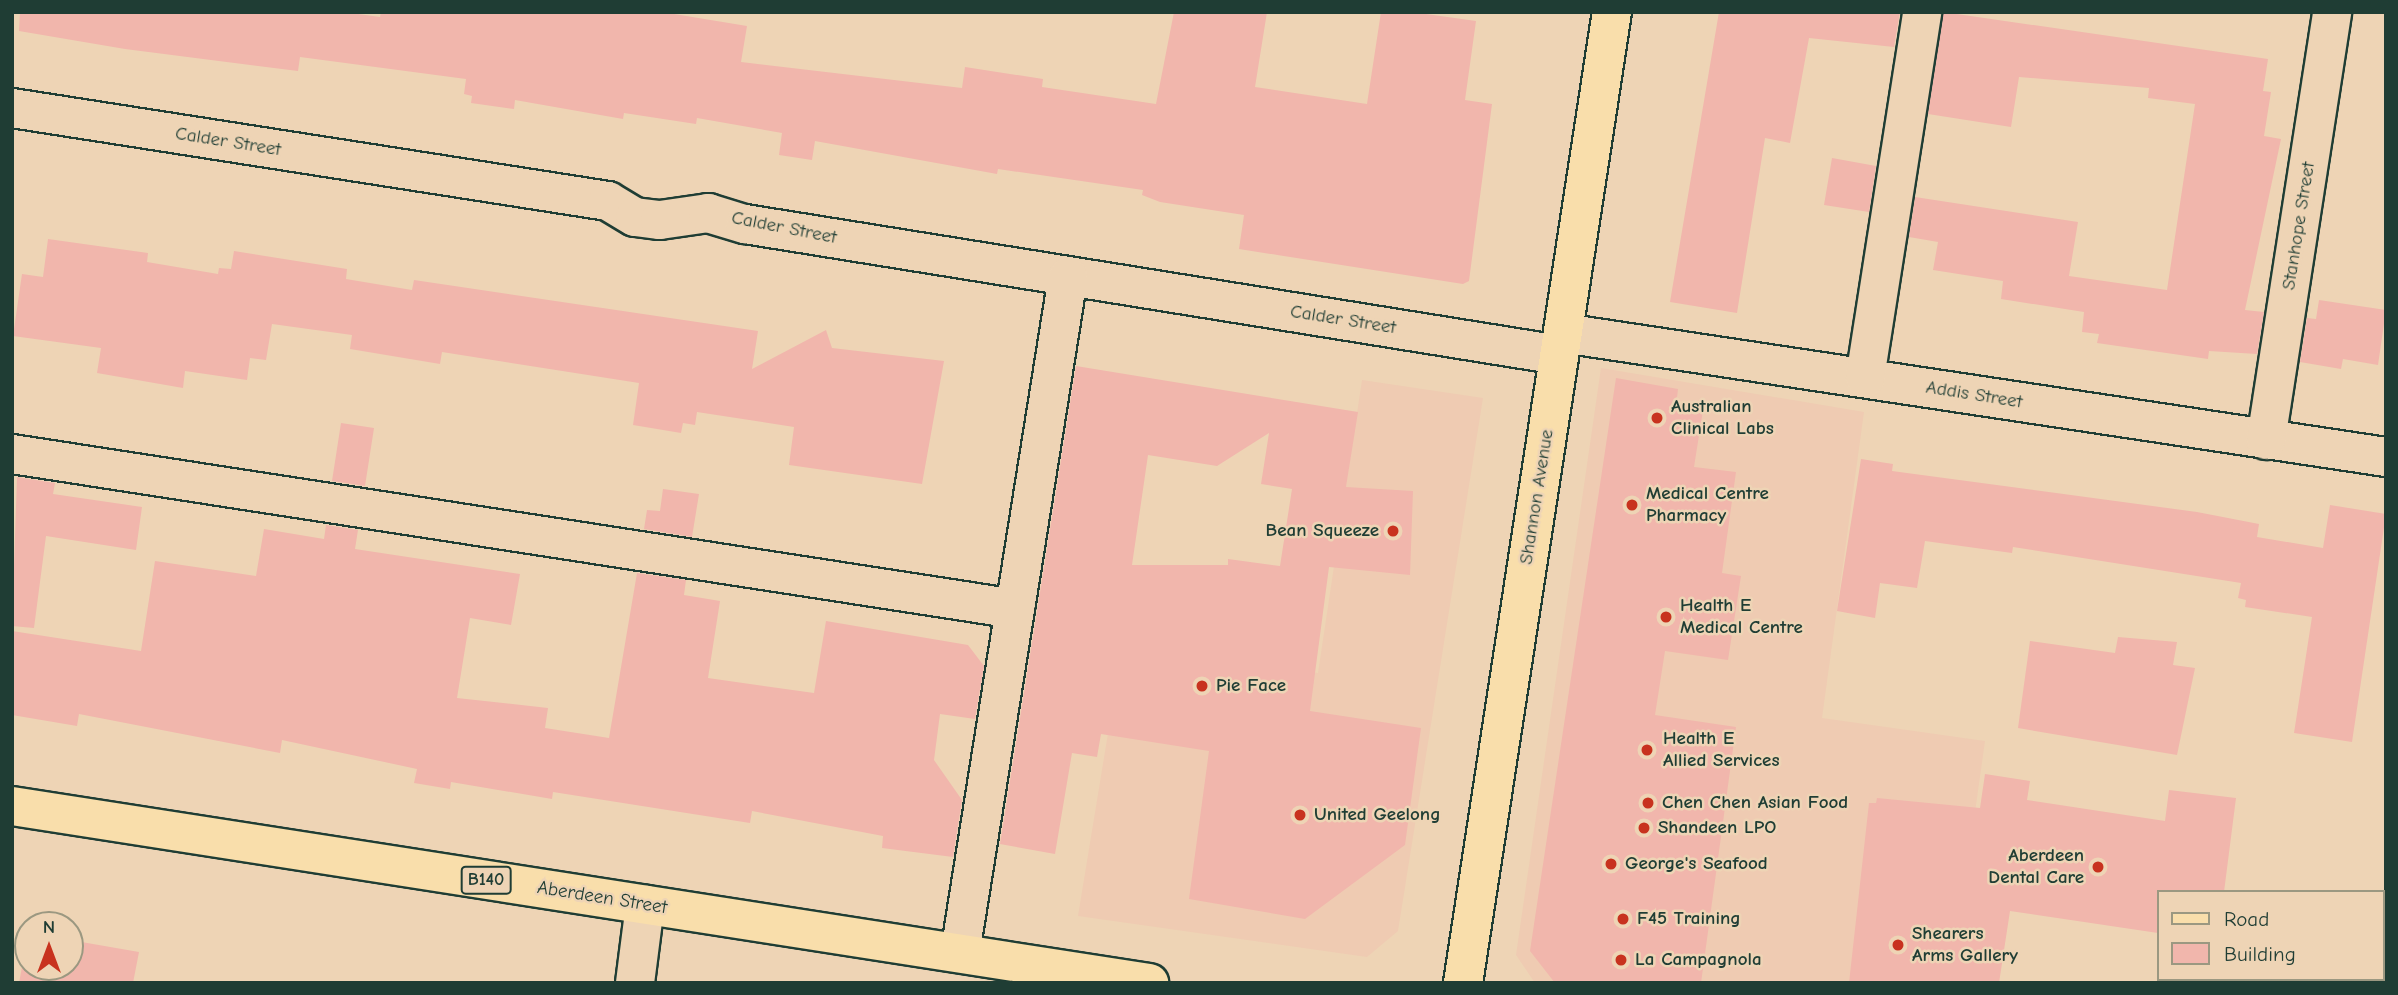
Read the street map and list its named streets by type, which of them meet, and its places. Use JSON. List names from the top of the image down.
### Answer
{
  "streets": {
    "main road": ["Shannon Avenue", "B140", "Aberdeen Street"],
    "street": ["Calder Street", "Stanhope Street", "Addis Street"]
  },
  "crossings": [
    ["Calder Street", "Addis Street"],
    ["Calder Street", "Shannon Avenue"],
    ["Stanhope Street", "Addis Street"],
    ["Addis Street", "Shannon Avenue"]
  ],
  "places": [
    "Australian Clinical Labs",
    "Medical Centre Pharmacy",
    "Bean Squeeze",
    "Health E Medical Centre",
    "Pie Face",
    "Health E Allied Services",
    "Chen Chen Asian Food",
    "United Geelong",
    "Shandeen LPO",
    "George's Seafood",
    "Aberdeen Dental Care",
    "F45 Training",
    "Shearers Arms Gallery",
    "La Campagnola"
  ],
  "legend": ["Road", "Building"],
  "north": "top"
}
